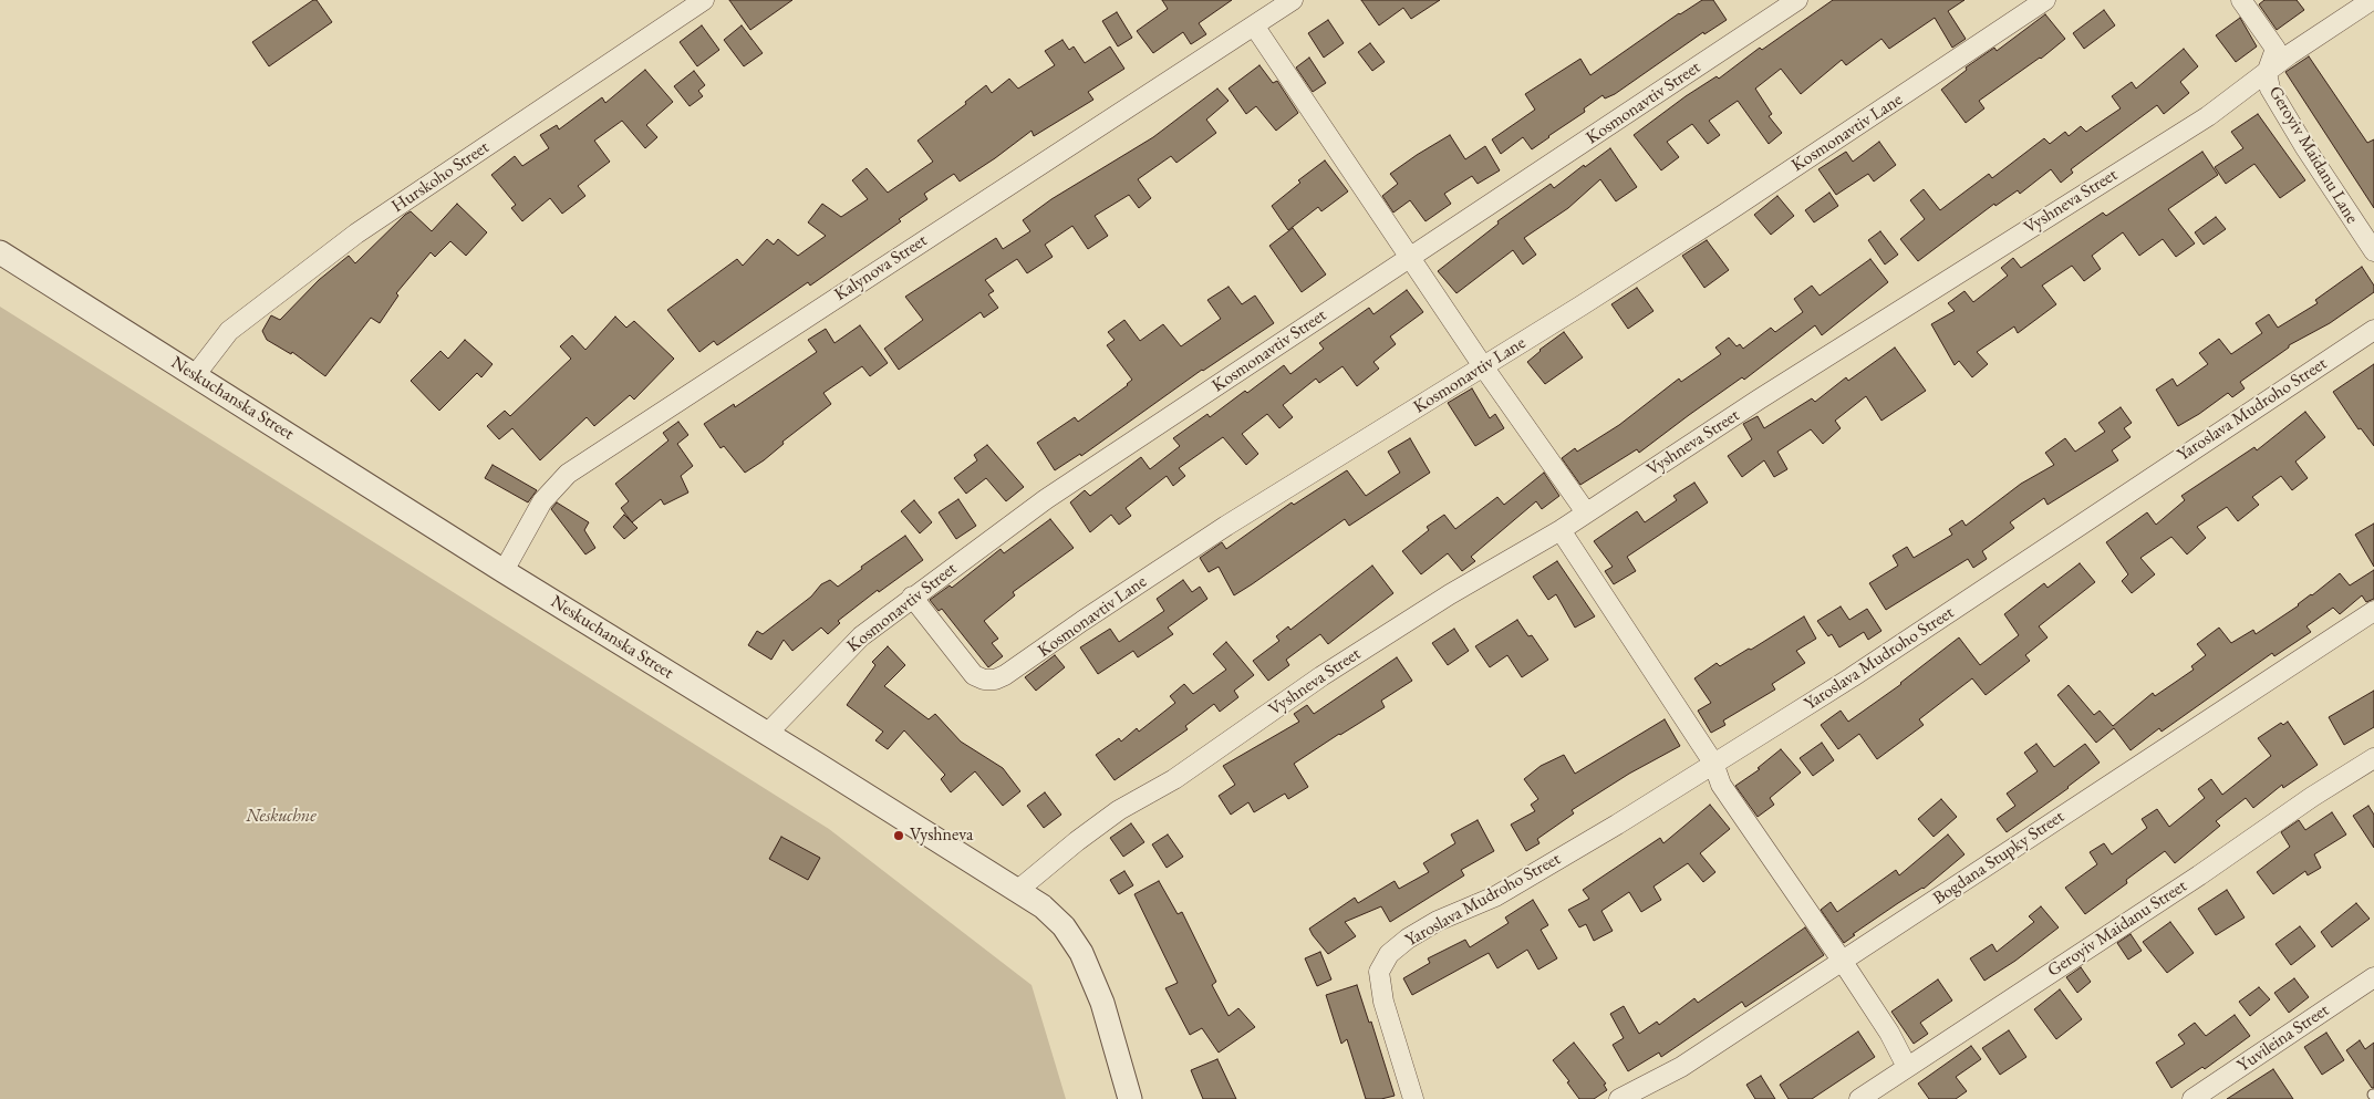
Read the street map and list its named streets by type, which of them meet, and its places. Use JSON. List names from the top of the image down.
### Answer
{
  "streets": {
    "street": [
      "Kosmonavtiv Street",
      "Kosmonavtiv Lane",
      "Geroyiv Maidanu Lane",
      "Hurskoho Street",
      "Vyshneva Street",
      "Kalynova Street",
      "Neskuchanska Street",
      "Yaroslava Mudroho Street",
      "Bogdana Stupky Street",
      "Geroyiv Maidanu Street",
      "Yuvileina Street"
    ]
  },
  "crossings": [
    ["Kosmonavtiv Street", "Kosmonavtiv Lane"],
    ["Kosmonavtiv Street", "Neskuchanska Street"],
    ["Geroyiv Maidanu Lane", "Vyshneva Street"],
    ["Hurskoho Street", "Neskuchanska Street"],
    ["Vyshneva Street", "Neskuchanska Street"],
    ["Kalynova Street", "Neskuchanska Street"]
  ],
  "parks": ["Neskuchne"],
  "places": ["Vyshneva"]
}
